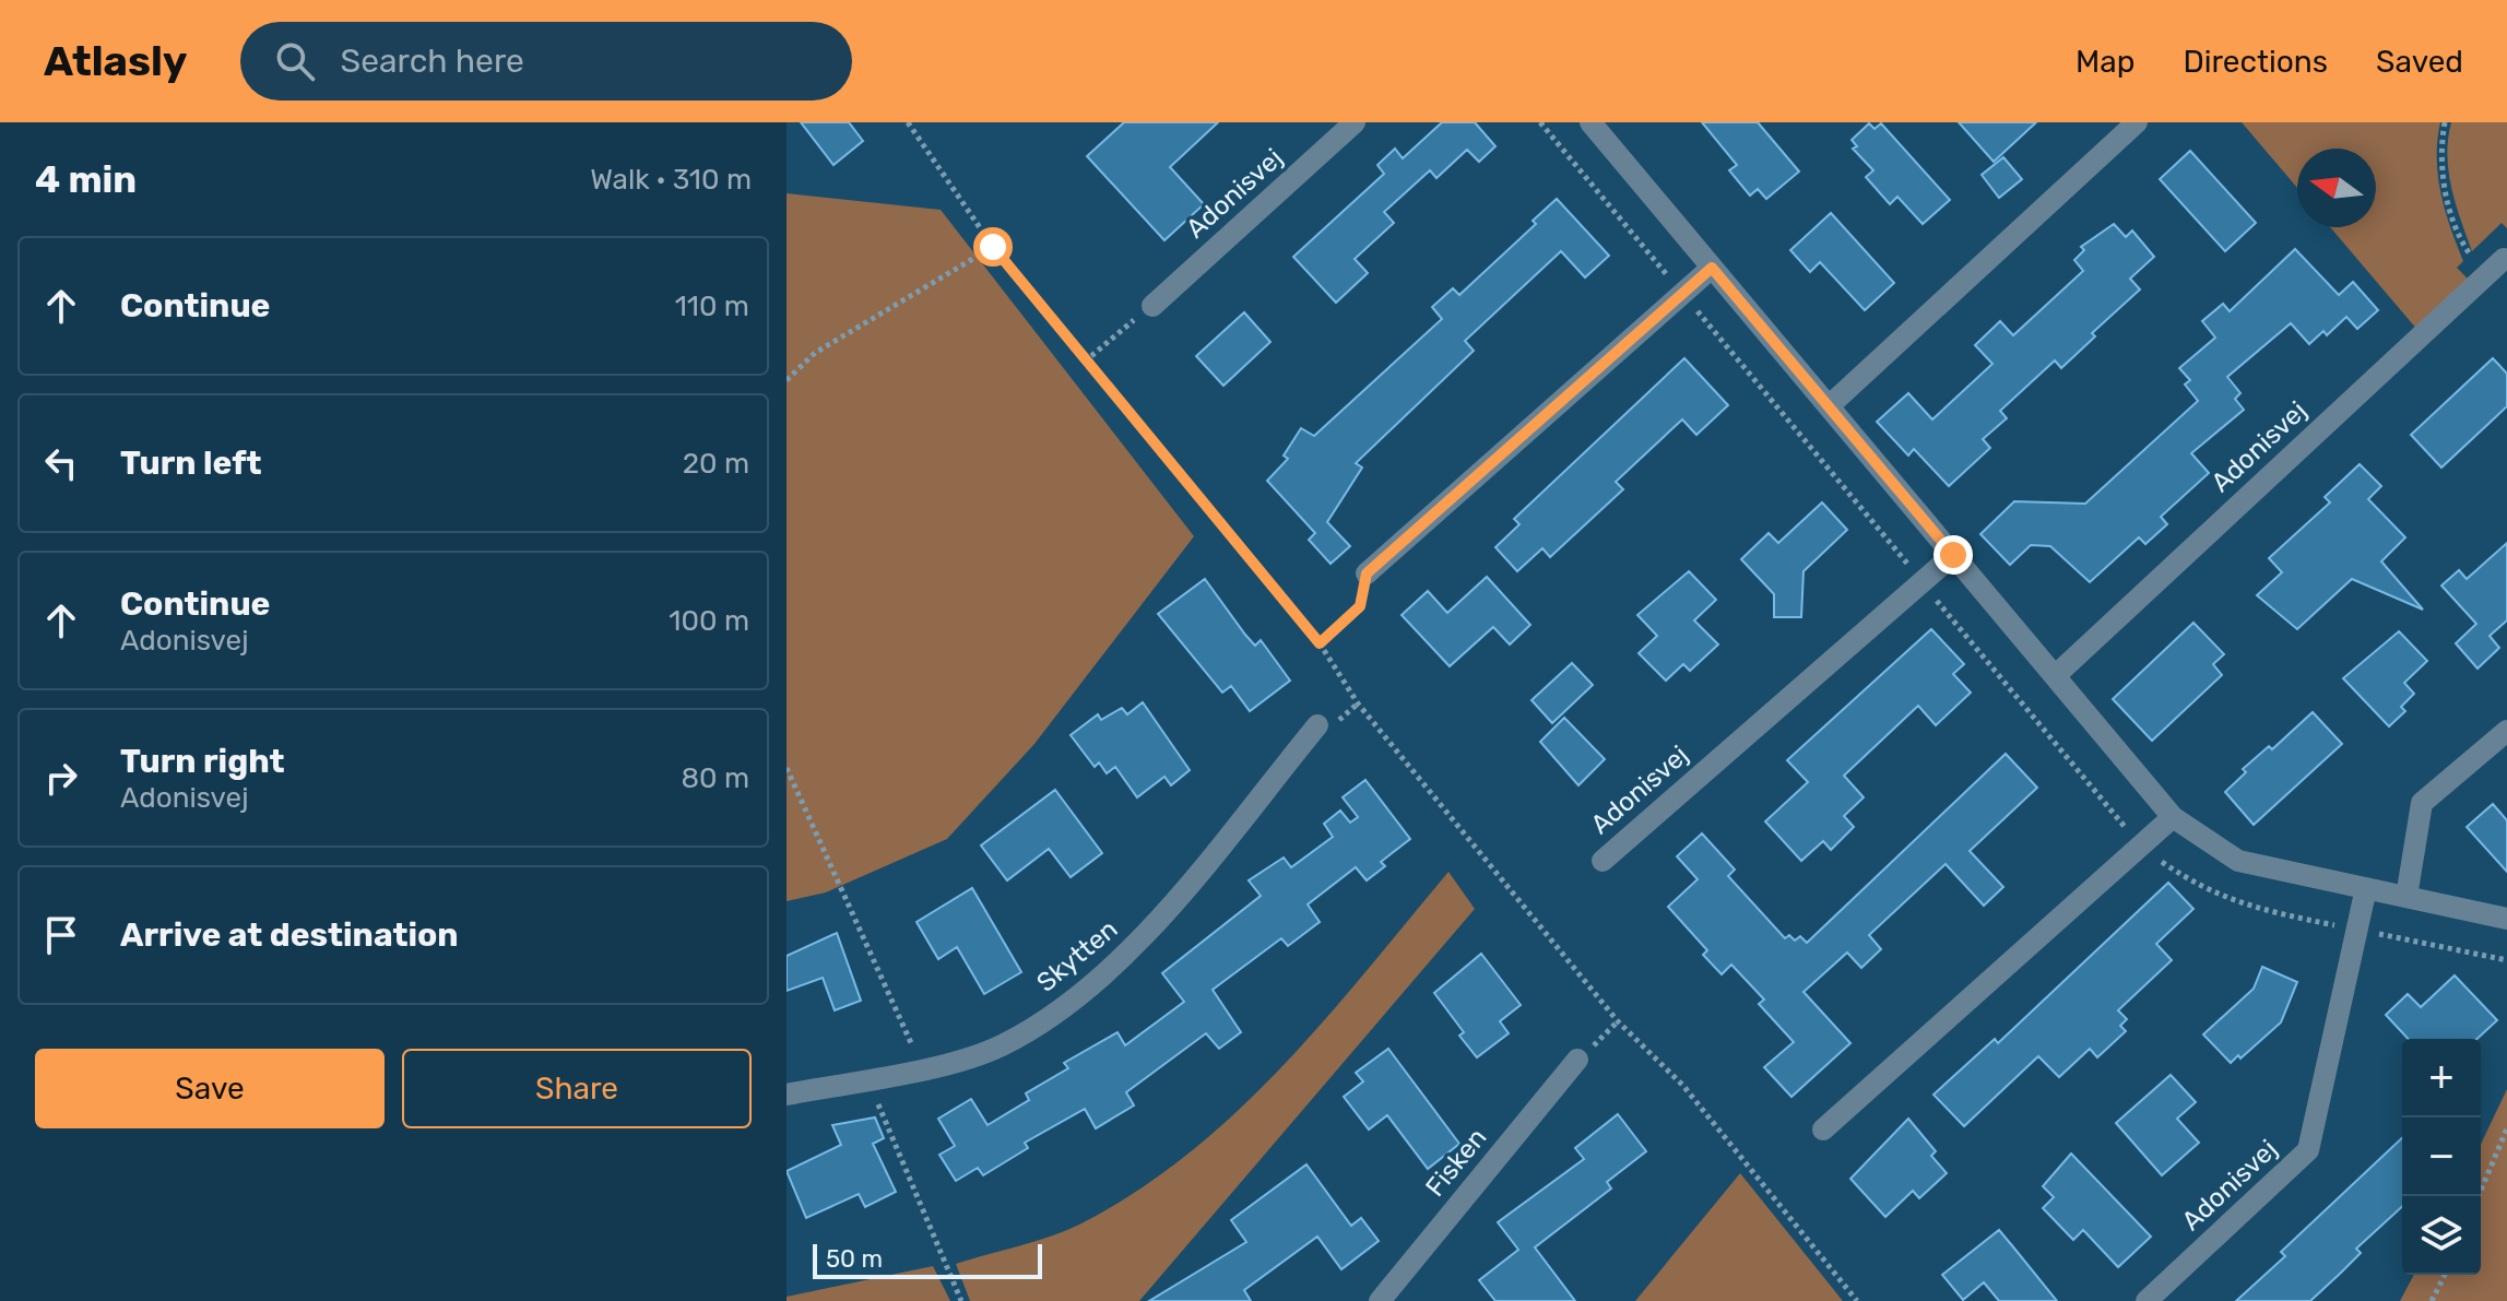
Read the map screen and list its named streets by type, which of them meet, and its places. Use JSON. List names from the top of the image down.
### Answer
{
  "streets": {
    "street": ["Adonisvej", "Skytten", "Fisken"]
  },
  "scale_bar": "50 m",
  "north": "left",
  "page": {
    "header": "Atlasly",
    "search": "Search here",
    "nav": ["Map", "Directions", "Saved"],
    "heading": ["4 min", "Walk · 310 m"],
    "list": [
      ["Continue", "110 m"],
      ["Turn left", "20 m"],
      ["Continue", "Adonisvej", "100 m"],
      ["Turn right", "Adonisvej", "80 m"],
      "Arrive at destination"
    ],
    "buttons": ["Save", "Share"],
    "map_buttons": ["+", "−"],
    "scale": "50 m"
  }
}
